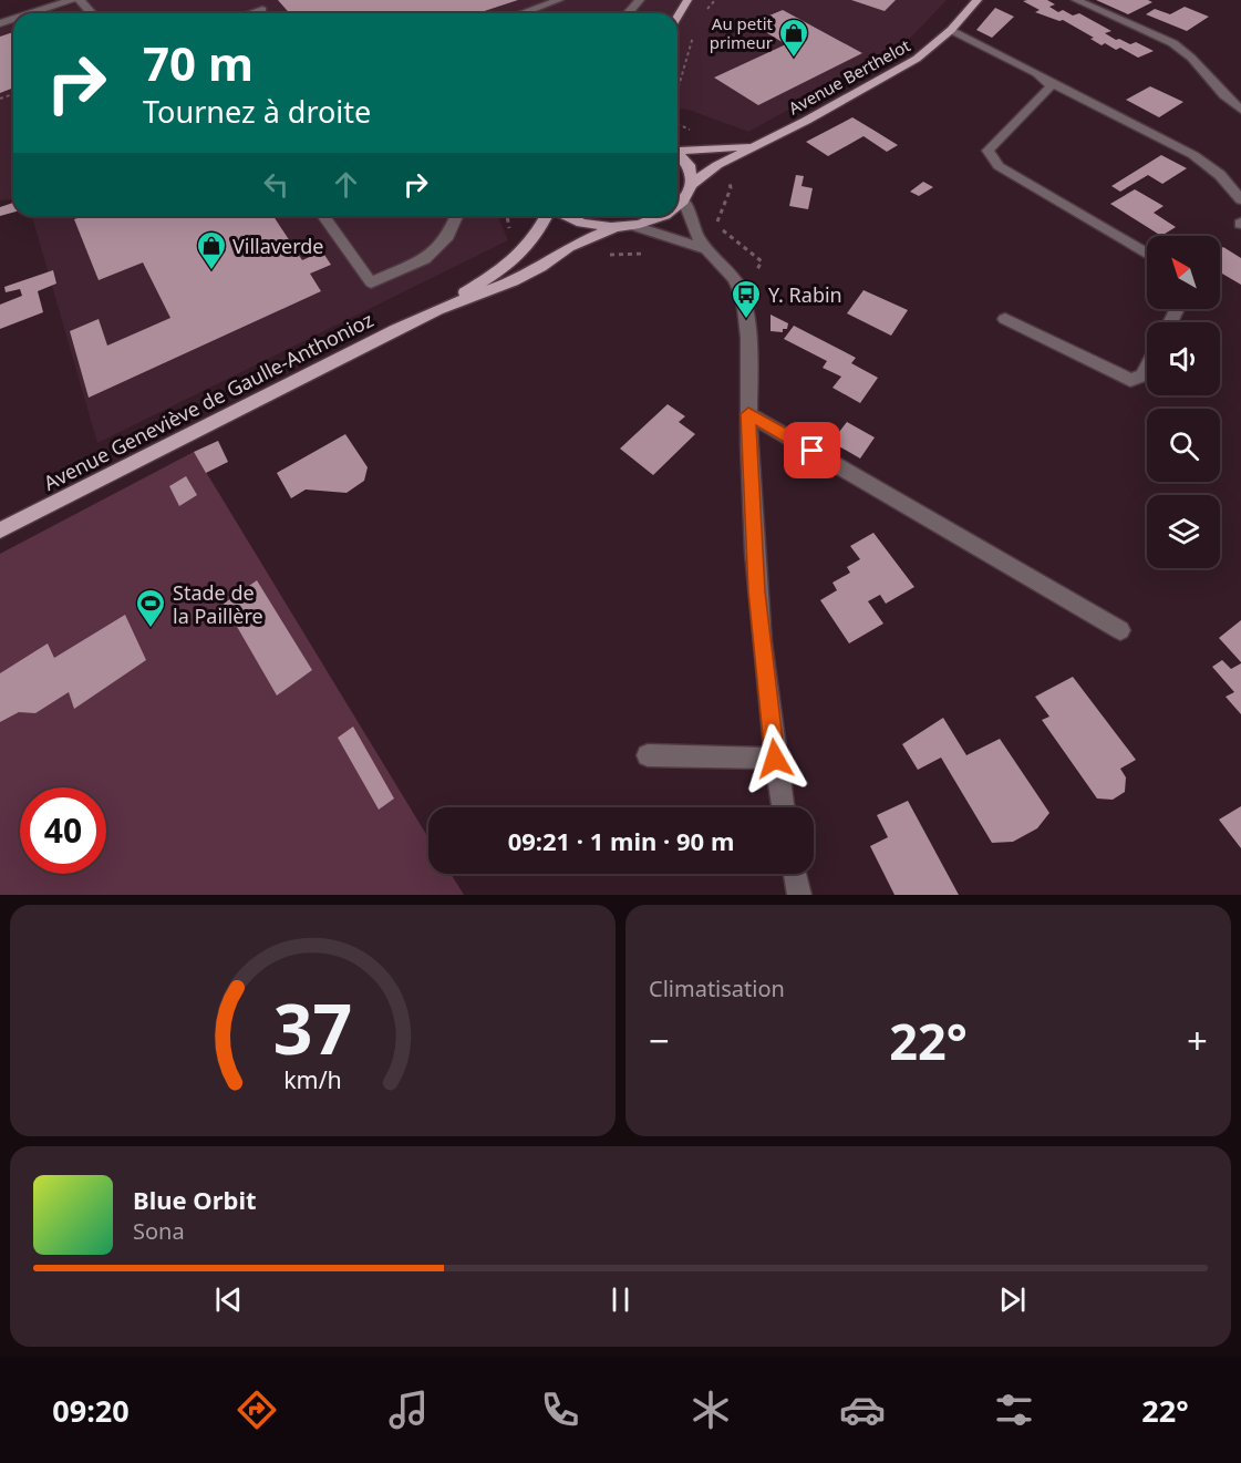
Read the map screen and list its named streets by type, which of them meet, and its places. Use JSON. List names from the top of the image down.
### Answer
{
  "streets": {
    "main road": ["Avenue Berthelot", "Avenue Geneviève de Gaulle-Anthonioz"]
  },
  "places": {
    "shop": ["Au petit primeur", "Villaverde"],
    "bus stop": ["Y. Rabin"],
    "sports": ["Stade de la Paillère"]
  },
  "north": "top left",
  "page": {
    "turn": ["70 m", "Tournez à droite"],
    "limit": "40",
    "trip": "09:21 · 1 min · 90 m",
    "tile": "Climatisation",
    "heat": ["−", "22°", "+"],
    "song": ["Blue Orbit", "Sona"],
    "tabs": ["09:20", "22°"],
    "gauge": ["37", "km/h"]
  }
}
